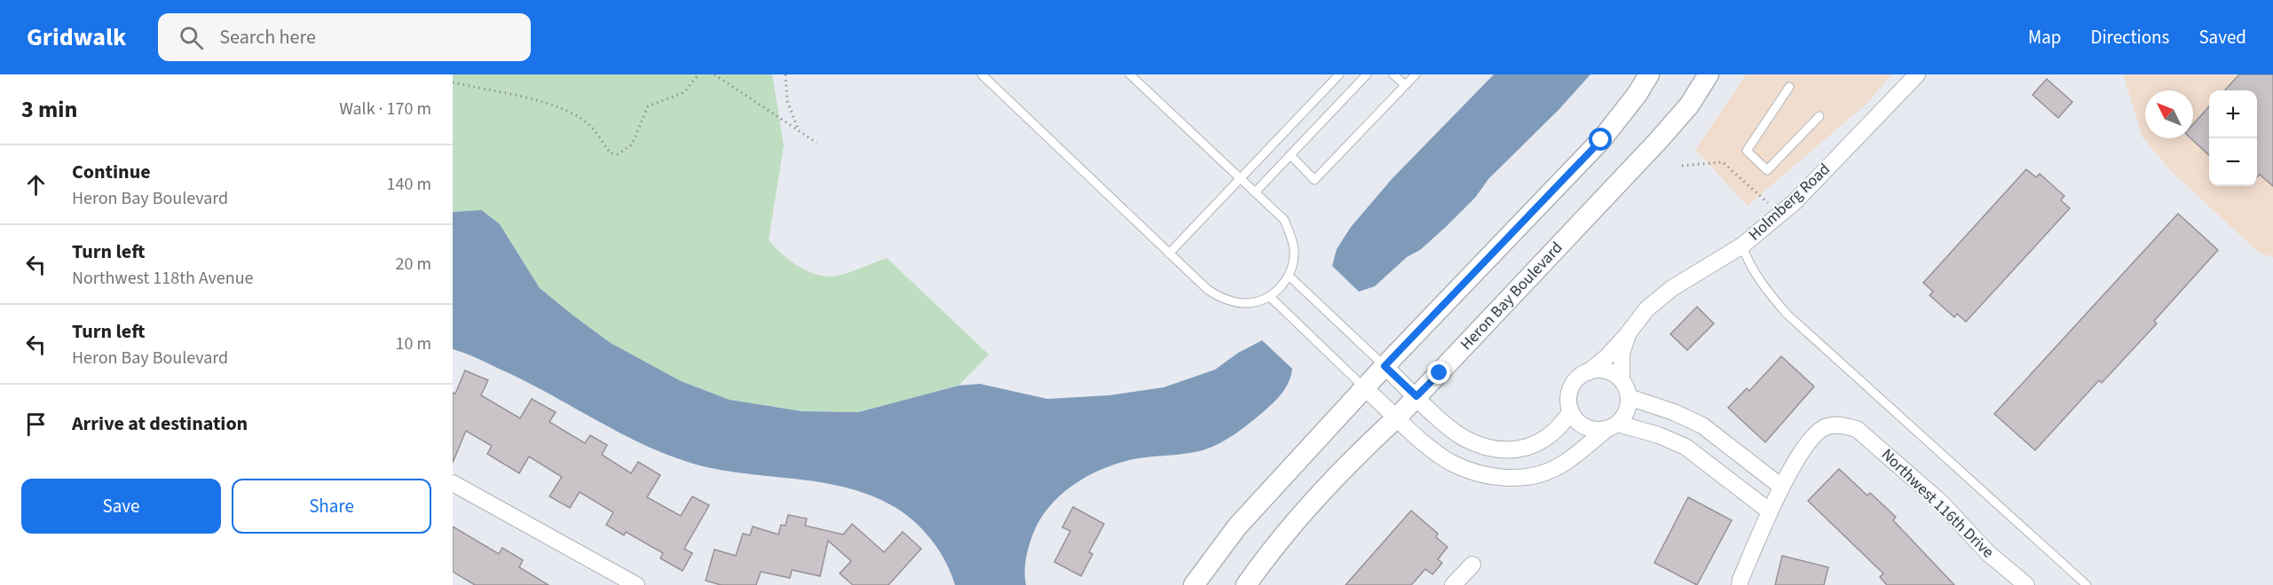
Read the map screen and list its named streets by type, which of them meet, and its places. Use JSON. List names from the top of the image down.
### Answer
{
  "streets": {
    "street": ["Holmberg Road", "Heron Bay Boulevard", "Northwest 116th Drive"]
  },
  "north": "top left",
  "page": {
    "header": "Gridwalk",
    "search": "Search here",
    "nav": ["Map", "Directions", "Saved"],
    "heading": ["3 min", "Walk · 170 m"],
    "map_buttons": ["+", "−"],
    "list": [
      ["Continue", "Heron Bay Boulevard", "140 m"],
      ["Turn left", "Northwest 118th Avenue", "20 m"],
      ["Turn left", "Heron Bay Boulevard", "10 m"],
      "Arrive at destination"
    ],
    "buttons": ["Save", "Share"]
  }
}
